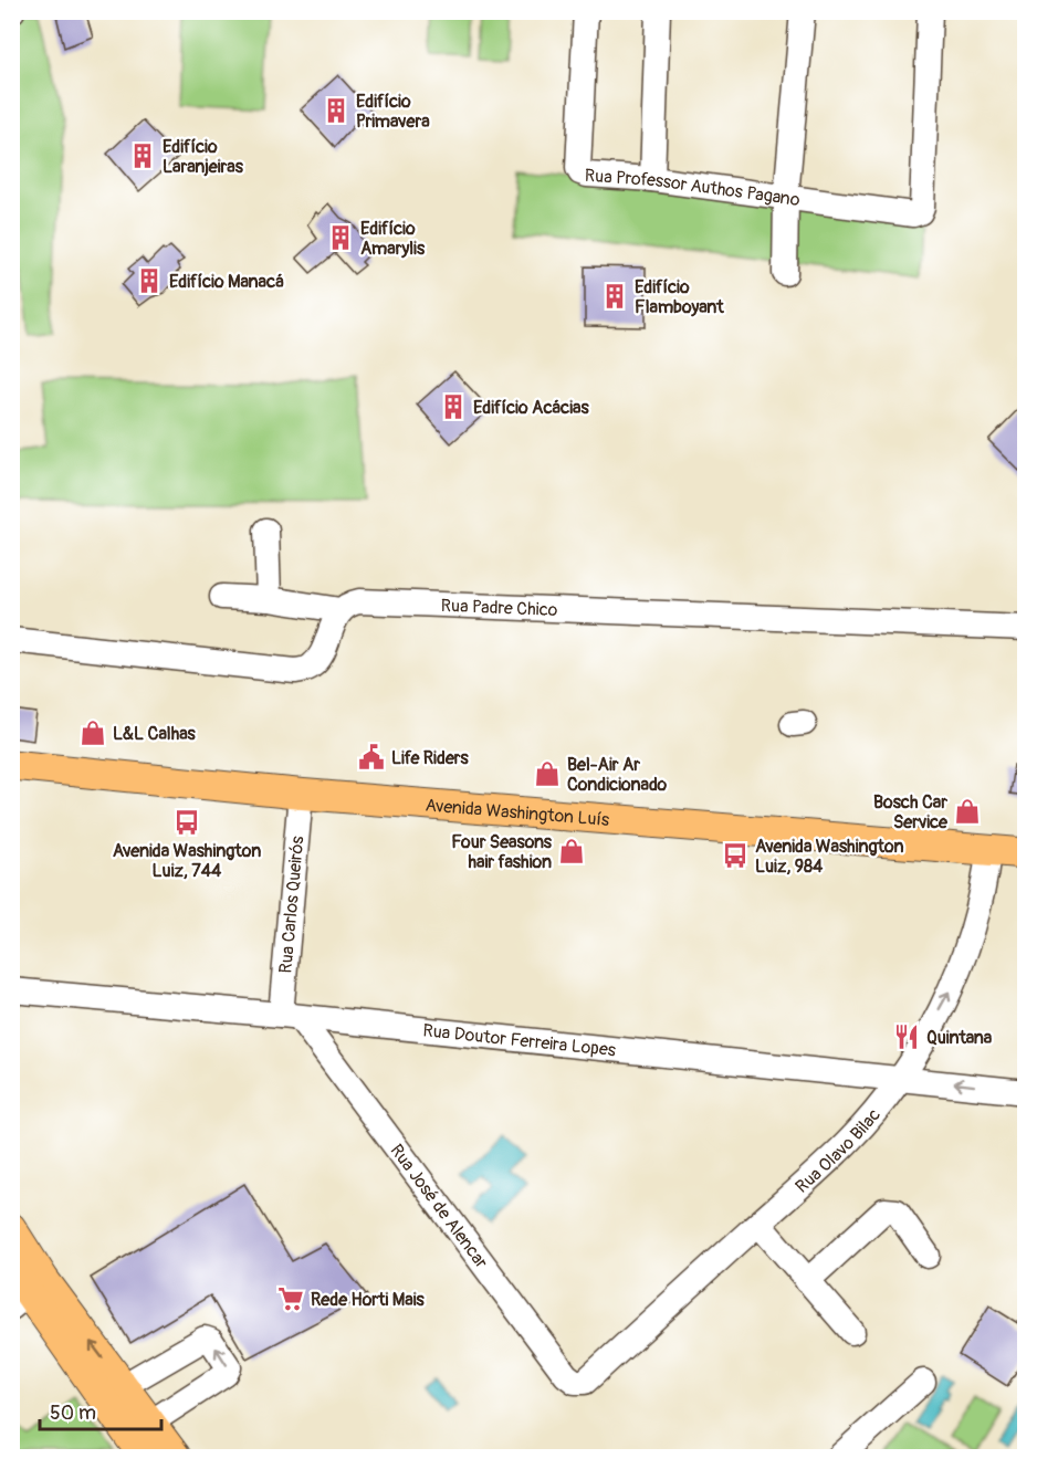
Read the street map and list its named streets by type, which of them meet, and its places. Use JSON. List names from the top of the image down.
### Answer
{
  "streets": {
    "main road": ["Avenida Washington Luís"],
    "street": [
      "Rua Professor Authos Pagano",
      "Rua Padre Chico",
      "Rua Carlos Queirós",
      "Rua Doutor Ferreira Lopes",
      "Rua Olavo Bilac",
      "Rua José de Alencar"
    ]
  },
  "crossings": [
    ["Avenida Washington Luís", "Rua Carlos Queirós"],
    ["Avenida Washington Luís", "Rua Olavo Bilac"],
    ["Rua Carlos Queirós", "Rua Doutor Ferreira Lopes"],
    ["Rua Carlos Queirós", "Rua José de Alencar"],
    ["Rua Doutor Ferreira Lopes", "Rua Olavo Bilac"],
    ["Rua Doutor Ferreira Lopes", "Rua José de Alencar"],
    ["Rua Olavo Bilac", "Rua José de Alencar"]
  ],
  "places": {
    "building": [
      "Edifício Primavera",
      "Edifício Laranjeiras",
      "Edifício Amarylis",
      "Edifício Manacá",
      "Edifício Flamboyant",
      "Edifício Acácias"
    ],
    "shop": [
      "L&L Calhas",
      "Bel-Air Ar Condicionado",
      "Bosch Car Service",
      "Four Seasons hair fashion"
    ],
    "public building": ["Life Riders"],
    "bus stop": ["Avenida Washington Luiz, 744", "Avenida Washington Luiz, 984"],
    "restaurant": ["Quintana"],
    "supermarket": ["Rede Horti Mais"]
  },
  "scale_bar": "50 m"
}
